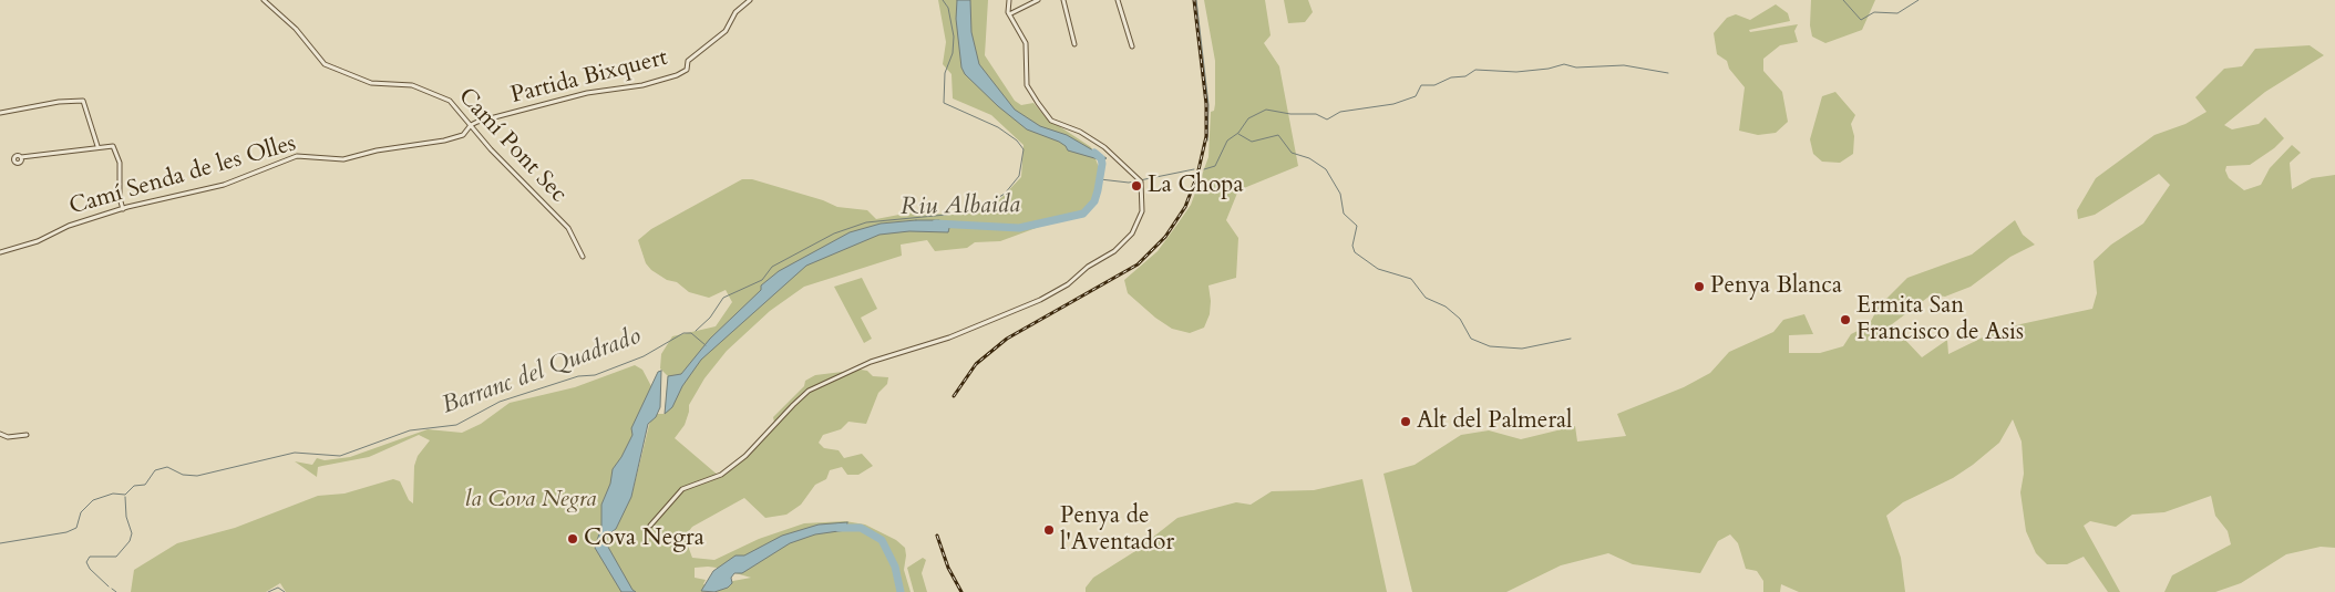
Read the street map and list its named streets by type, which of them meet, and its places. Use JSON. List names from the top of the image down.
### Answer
{
  "streets": {
    "street": ["Partida Bixquert", "Camí Pont Sec", "Camí Senda de les Olles"]
  },
  "crossings": [
    ["Partida Bixquert", "Camí Pont Sec"],
    ["Partida Bixquert", "Camí Senda de les Olles"],
    ["Camí Pont Sec", "Camí Senda de les Olles"]
  ],
  "water": ["Riu Albaida", "Barranc del Quadrado"],
  "parks": ["la Cova Negra"],
  "places": [
    "La Chopa",
    "Penya Blanca",
    "Ermita San Francisco de Asis",
    "Alt del Palmeral",
    "Penya de l'Aventador",
    "Cova Negra"
  ]
}
